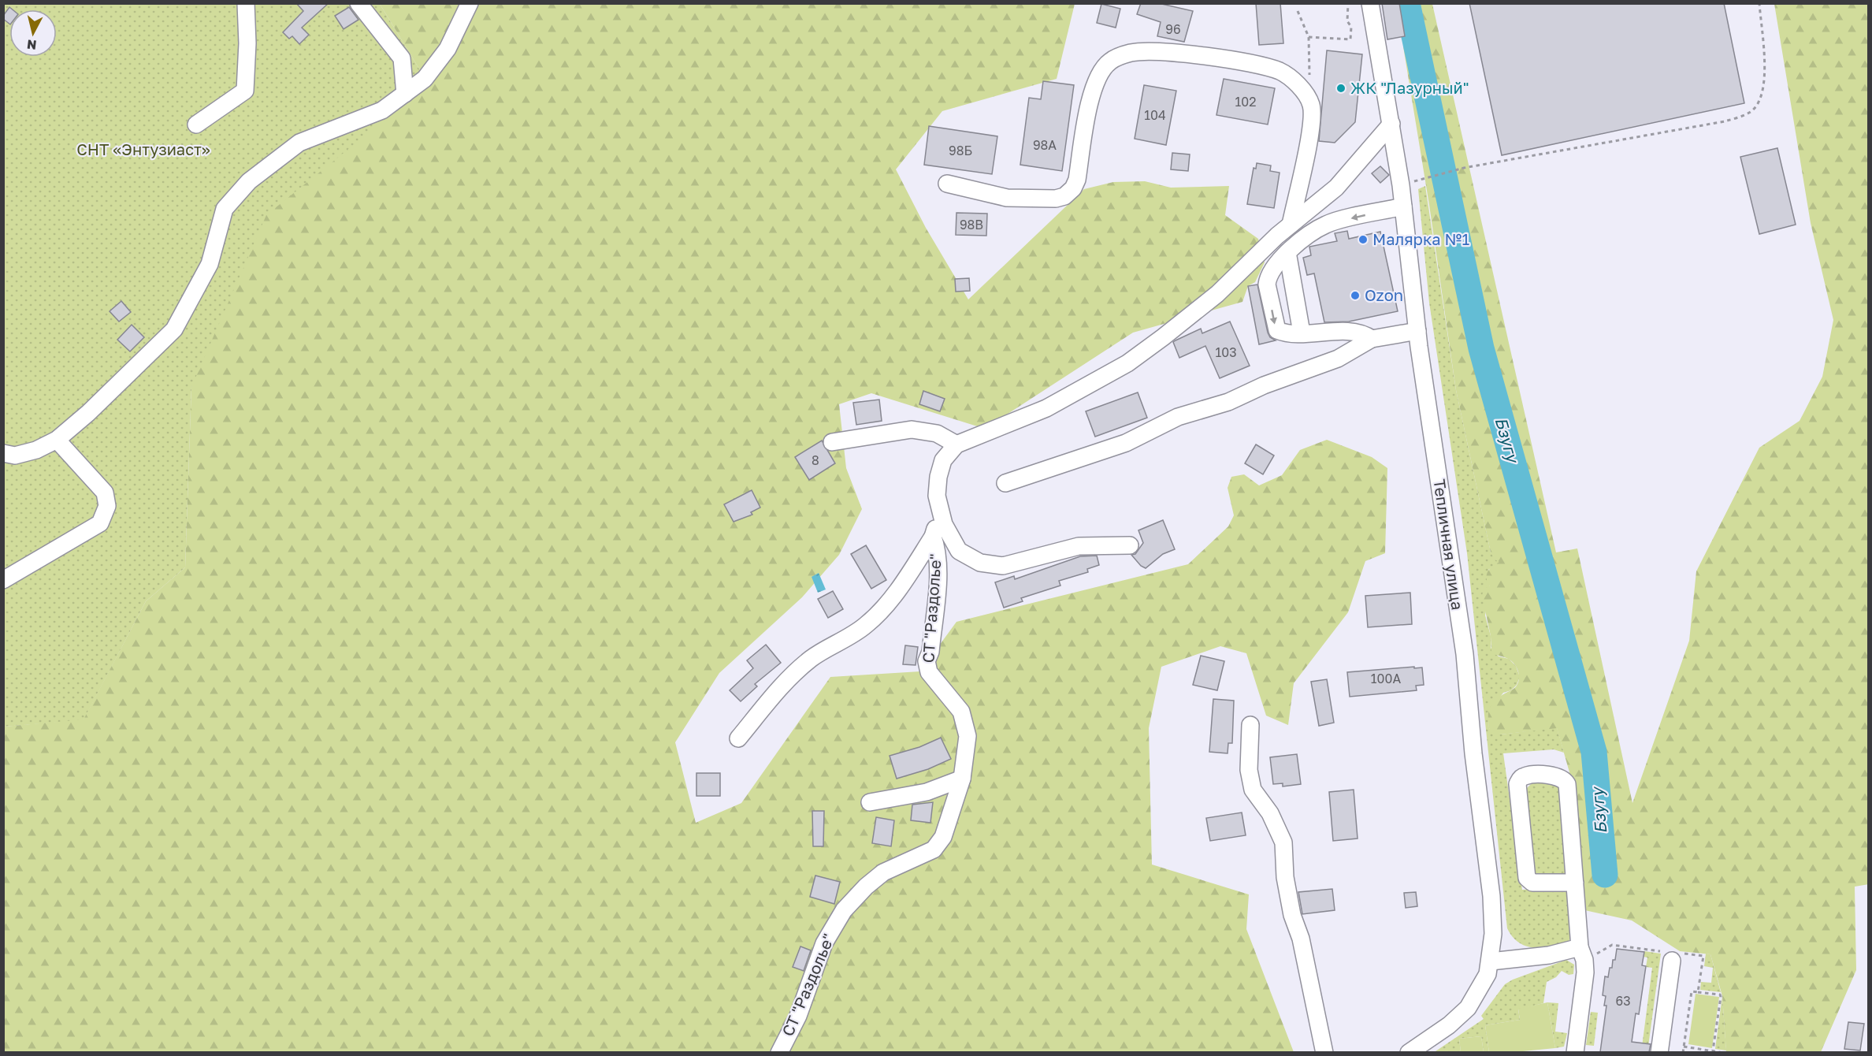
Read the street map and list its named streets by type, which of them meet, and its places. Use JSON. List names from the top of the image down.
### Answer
{
  "streets": {
    "street": ["Тепличная улица", "СТ \"Раздолье\""]
  },
  "water": ["Бзугу"],
  "parks": ["СНТ «Энтузиаст»"],
  "places": ["ЖК \"Лазурный\"", "Малярка №1", "Ozon"],
  "house_numbers": [
    "96",
    "102",
    "104",
    "98А",
    "98Б",
    "98В",
    "103",
    "8",
    "100А",
    "63"
  ],
  "north": "bottom"
}
